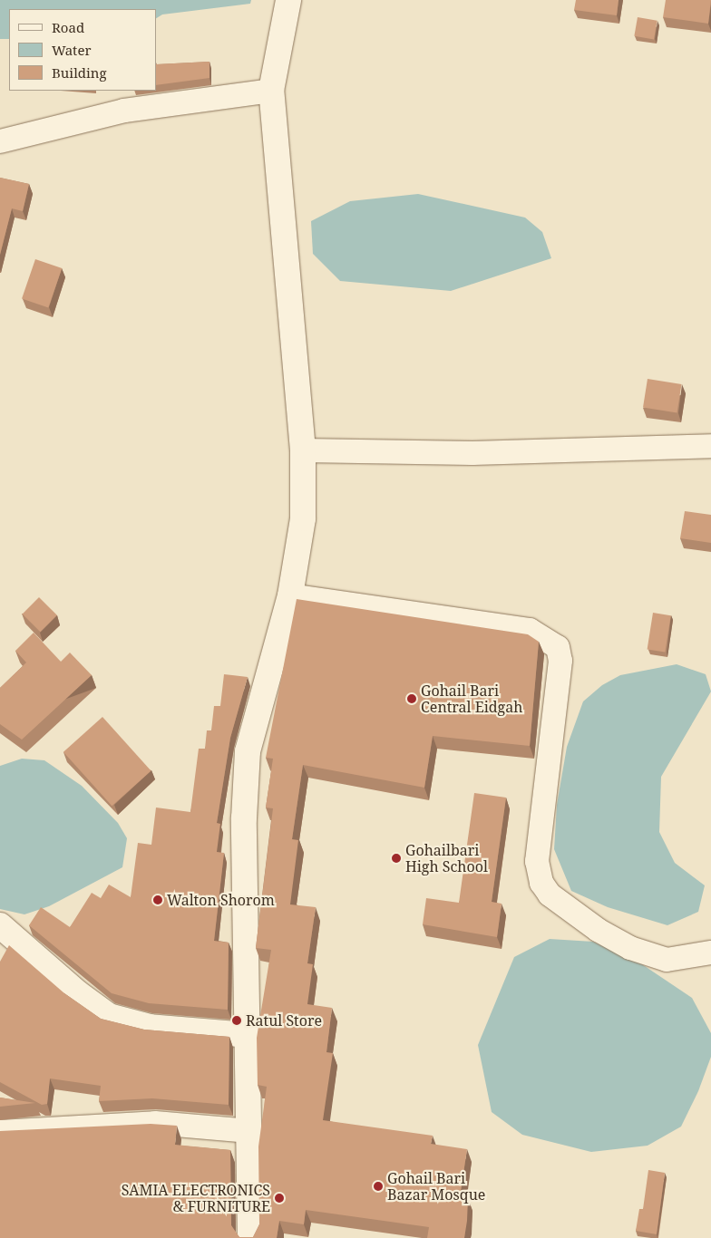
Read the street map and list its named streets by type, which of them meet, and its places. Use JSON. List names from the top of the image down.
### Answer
{
  "places": [
    "Gohail Bari Central Eidgah",
    "Gohailbari High School",
    "Walton Shorom",
    "Ratul Store",
    "Gohail Bari Bazar Mosque",
    "SAMIA ELECTRONICS & FURNITURE"
  ],
  "legend": ["Road", "Water", "Building"]
}
